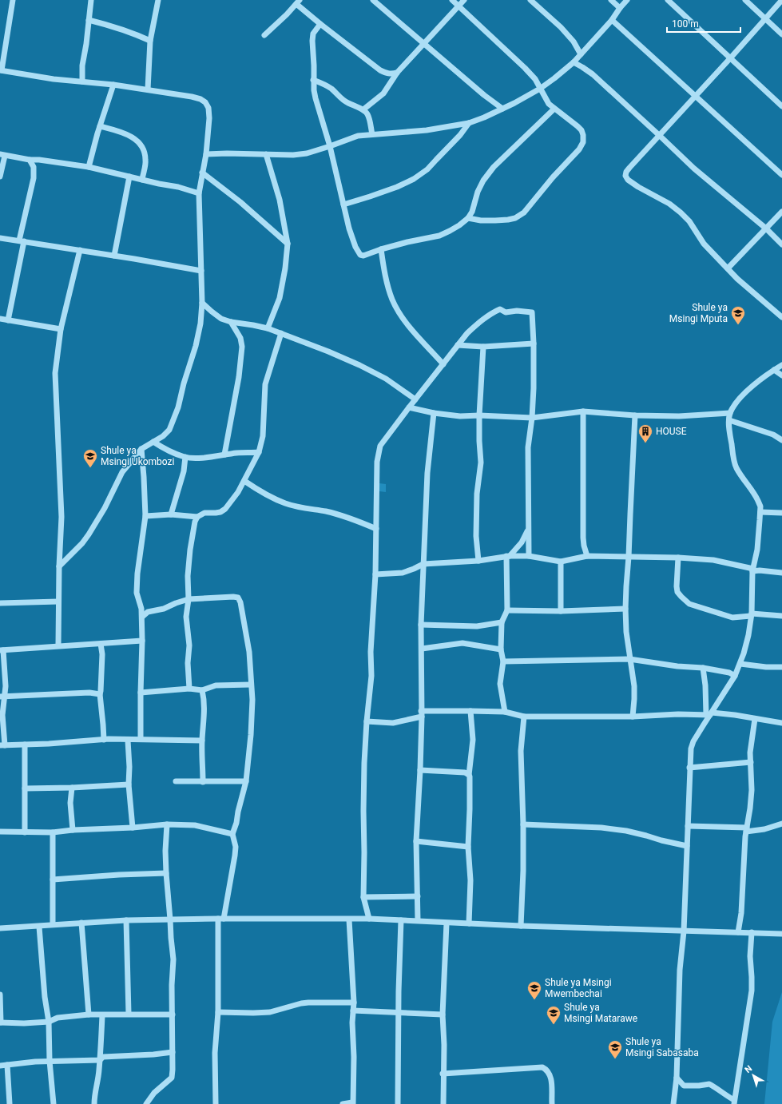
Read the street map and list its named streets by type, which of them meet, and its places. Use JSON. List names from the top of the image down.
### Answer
{
  "places": {
    "school or university": [
      "Shule ya Msingi Mputa",
      "Shule ya Msingi Ukombozi",
      "Shule ya Msingi Mwembechai",
      "Shule ya Msingi Matarawe",
      "Shule ya Msingi Sabasaba"
    ],
    "building": ["HOUSE"]
  },
  "scale_bar": "100 m",
  "north": "top left"
}
